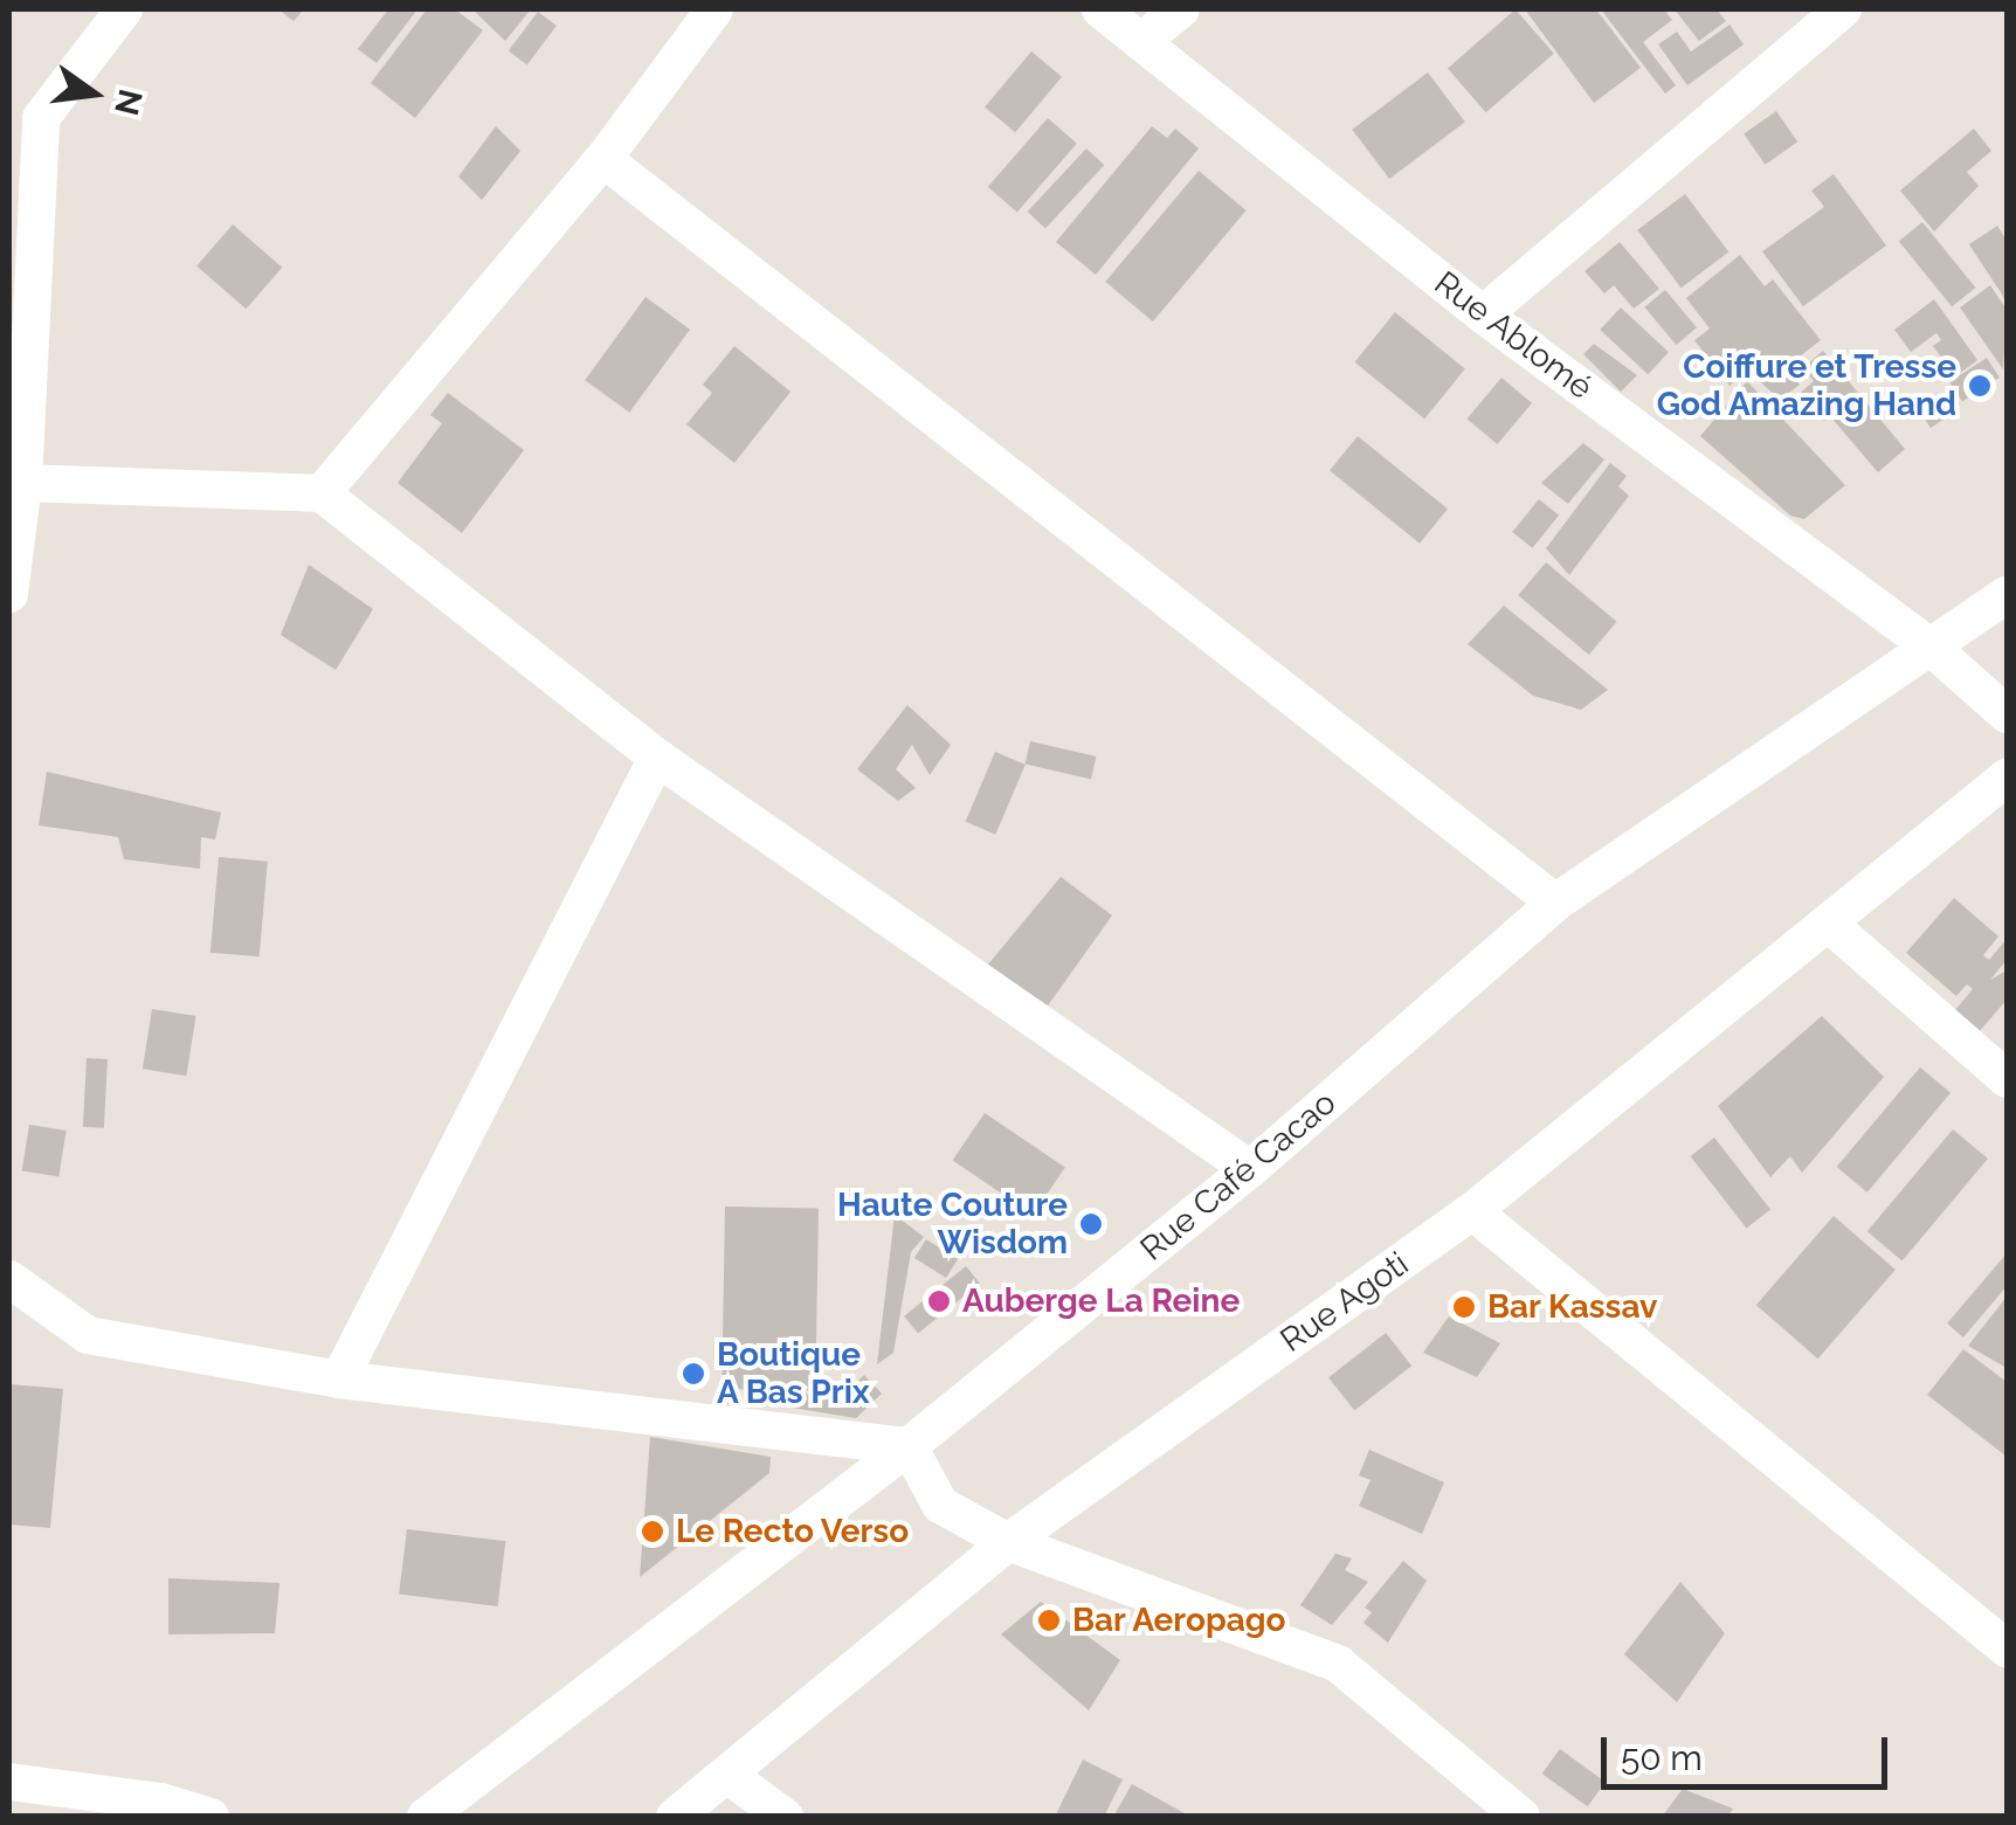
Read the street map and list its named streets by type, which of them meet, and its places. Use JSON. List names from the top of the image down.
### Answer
{
  "streets": {
    "street": ["Rue Ablomé", "Rue Café Cacao", "Rue Agoti"]
  },
  "crossings": [
    ["Rue Ablomé", "Rue Café Cacao"]
  ],
  "places": [
    "Coiffure et Tresse God Amazing Hand",
    "Haute Couture Wisdom",
    "Auberge La Reine",
    "Bar Kassav",
    "Boutique A Bas Prix",
    "Le Recto Verso",
    "Bar Aeropago"
  ],
  "scale_bar": "50 m",
  "north": "right"
}
